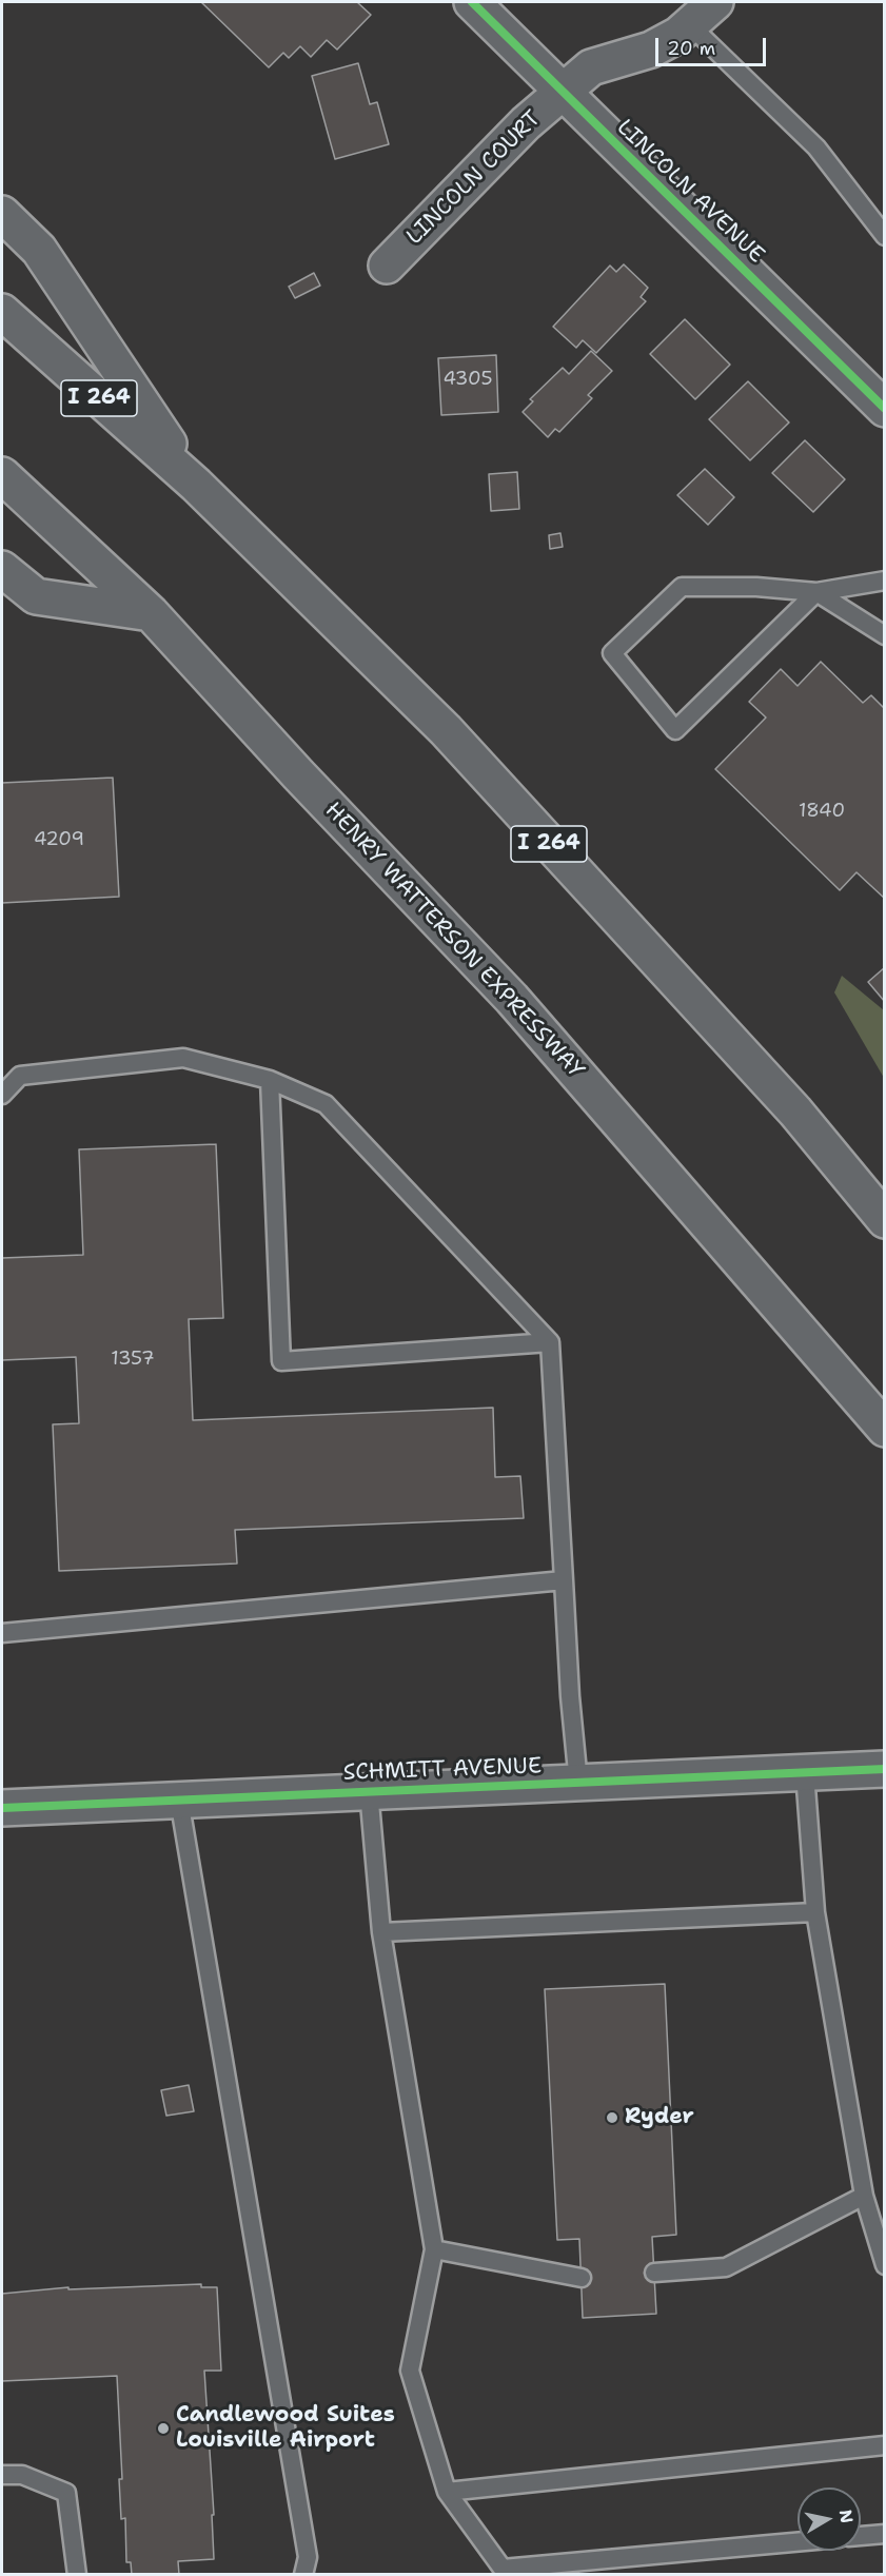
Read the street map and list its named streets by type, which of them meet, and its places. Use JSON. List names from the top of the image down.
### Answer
{
  "streets": {
    "main road": [
      "LINCOLN COURT",
      "LINCOLN AVENUE",
      "I 264",
      "HENRY WATTERSON EXPRESSWAY",
      "SCHMITT AVENUE"
    ]
  },
  "crossings": [
    ["LINCOLN COURT", "LINCOLN AVENUE"]
  ],
  "places": ["Ryder", "Candlewood Suites Louisville Airport"],
  "house_numbers": [
    "4305",
    "1840",
    "4209",
    "1357"
  ],
  "scale_bar": "20 m",
  "north": "right"
}
